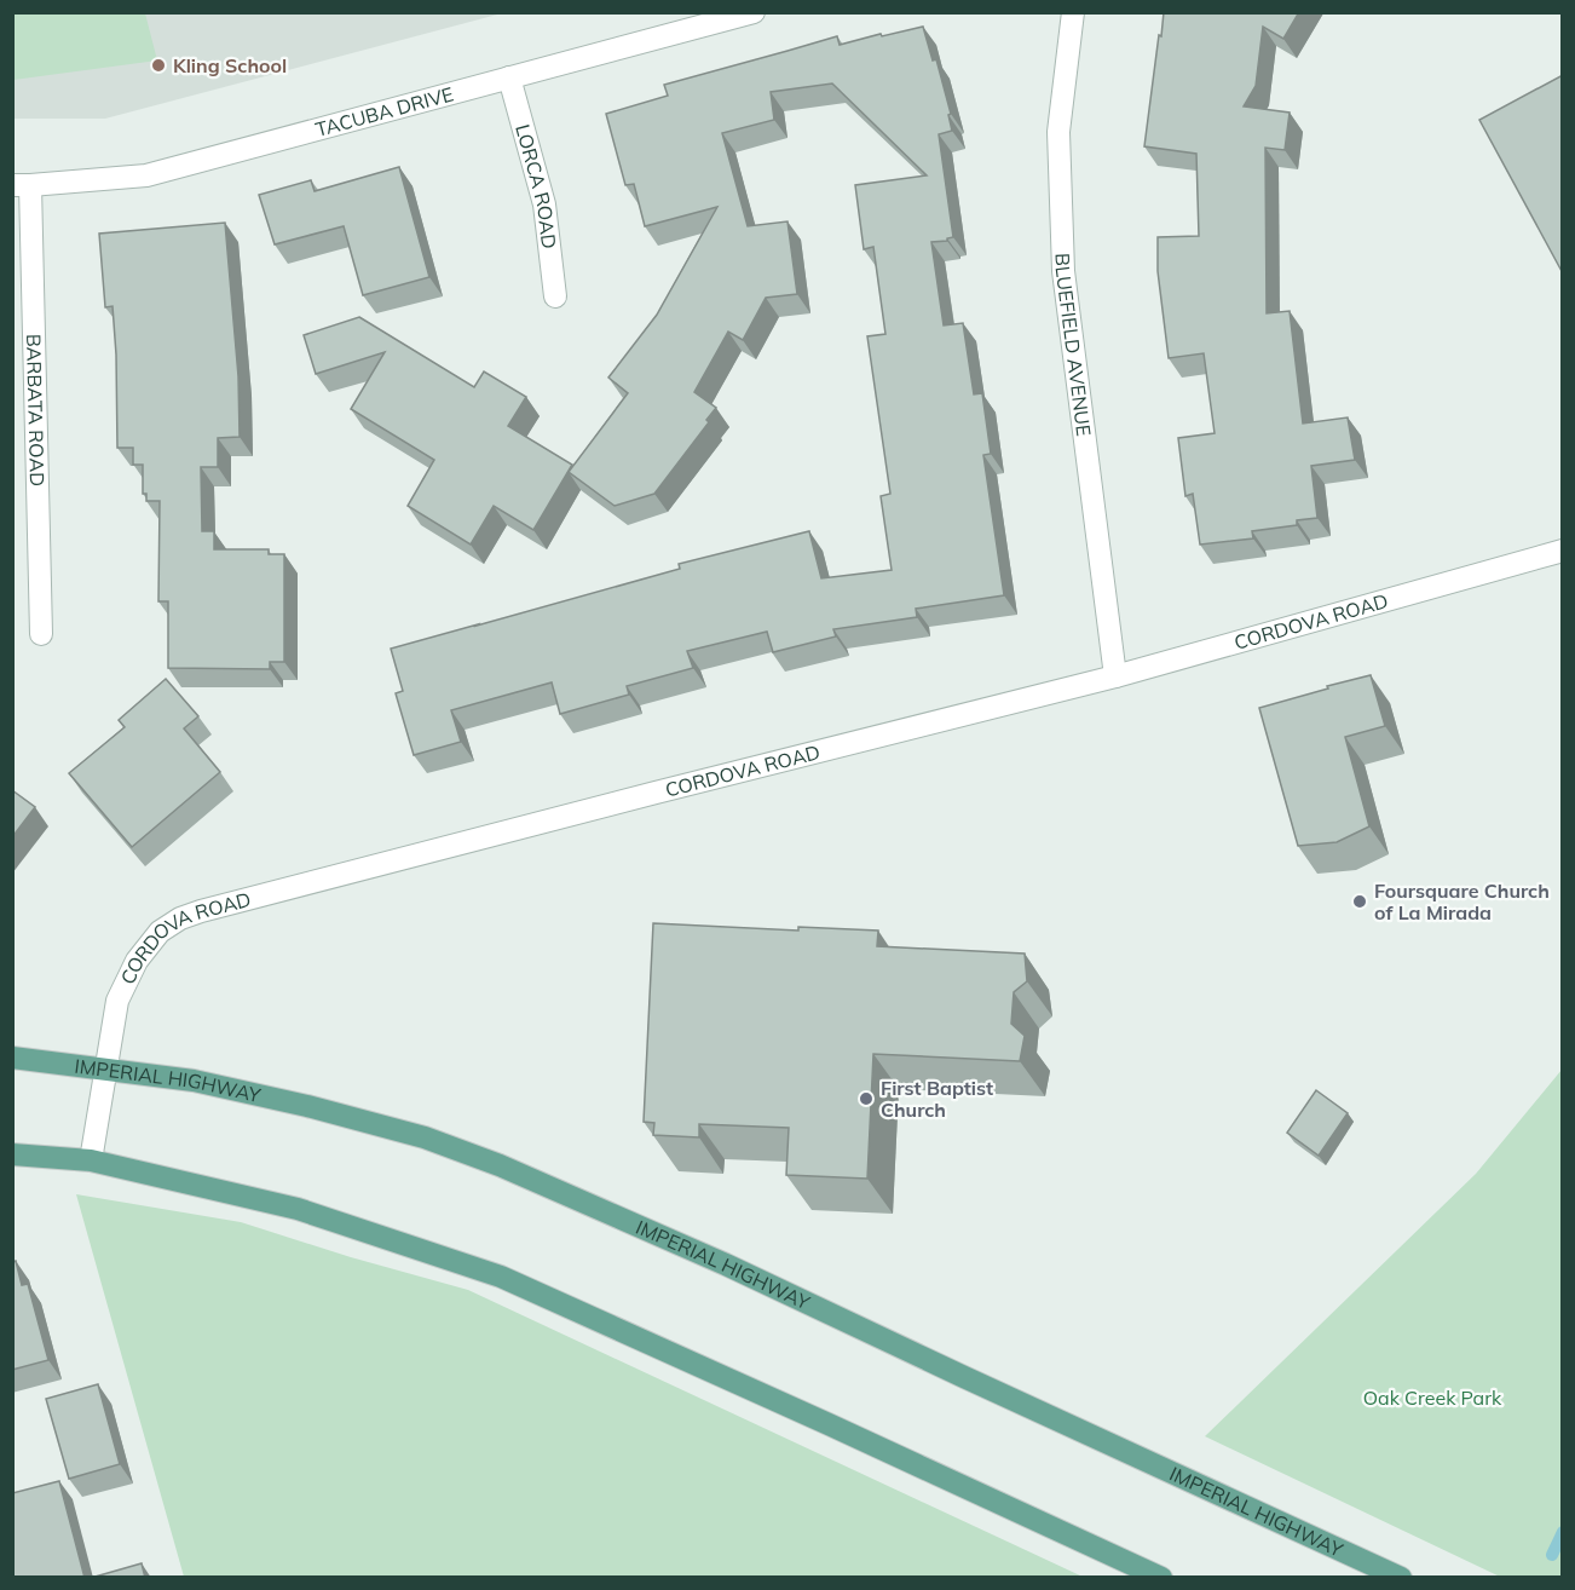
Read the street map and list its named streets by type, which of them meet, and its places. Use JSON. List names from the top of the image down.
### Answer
{
  "streets": {
    "main road": ["IMPERIAL HIGHWAY"],
    "street": [
      "TACUBA DRIVE",
      "LORCA ROAD",
      "BLUEFIELD AVENUE",
      "BARBATA ROAD",
      "CORDOVA ROAD"
    ]
  },
  "crossings": [
    ["TACUBA DRIVE", "LORCA ROAD"],
    ["TACUBA DRIVE", "BARBATA ROAD"],
    ["BLUEFIELD AVENUE", "CORDOVA ROAD"],
    ["CORDOVA ROAD", "IMPERIAL HIGHWAY"]
  ],
  "parks": ["Oak Creek Park"],
  "places": ["Kling School", "Foursquare Church of La Mirada", "First Baptist Church"]
}
